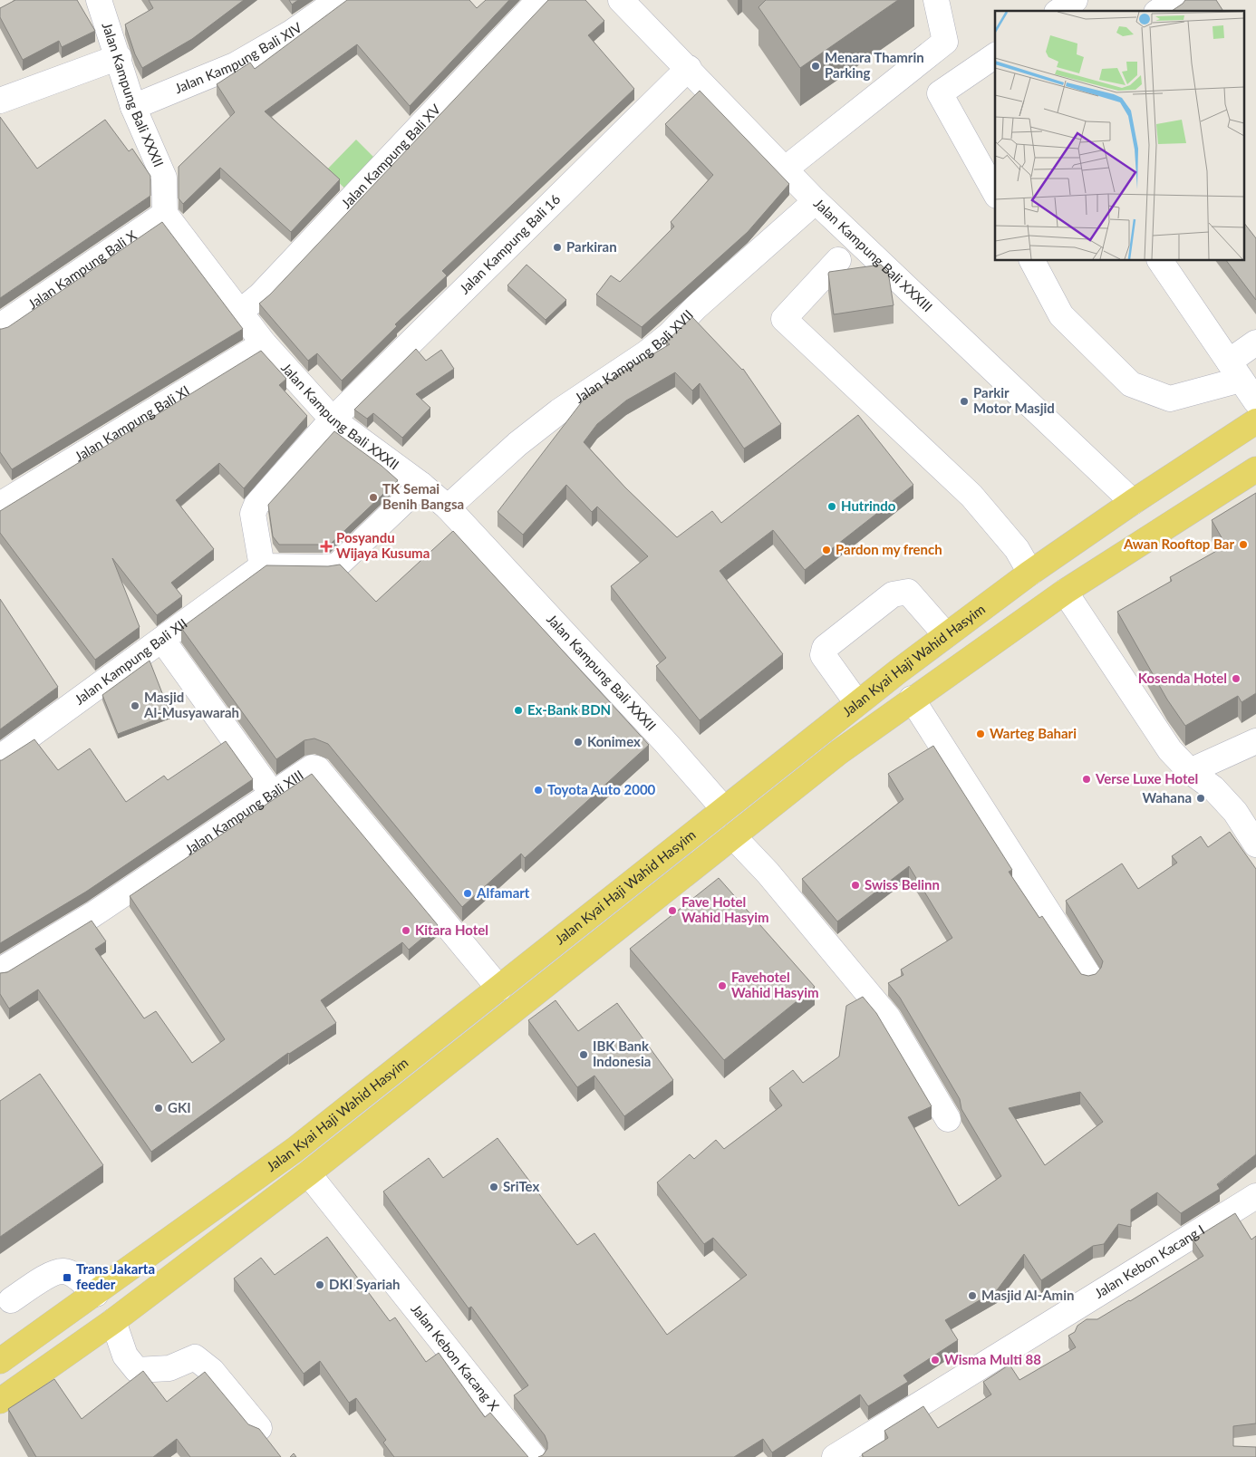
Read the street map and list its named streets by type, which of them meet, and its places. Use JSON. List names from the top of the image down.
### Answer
{
  "streets": {
    "main road": ["Jalan Kyai Haji Wahid Hasyim"],
    "street": [
      "Jalan Kampung Bali XIV",
      "Jalan Kampung Bali XXXII",
      "Jalan Kampung Bali XV",
      "Jalan Kampung Bali 16",
      "Jalan Kampung Bali XXXIII",
      "Jalan Kampung Bali X",
      "Jalan Kampung Bali XVII",
      "Jalan Kampung Bali XI",
      "Jalan Kampung Bali XII",
      "Jalan Kampung Bali XIII",
      "Jalan Kebon Kacang I",
      "Jalan Kebon Kacang X"
    ]
  },
  "crossings": [
    ["Jalan Kampung Bali XIV", "Jalan Kampung Bali XXXII"],
    ["Jalan Kampung Bali XXXII", "Jalan Kampung Bali XV"],
    ["Jalan Kampung Bali XXXII", "Jalan Kampung Bali 16"],
    ["Jalan Kampung Bali XXXII", "Jalan Kampung Bali X"],
    ["Jalan Kampung Bali XXXII", "Jalan Kampung Bali XVII"],
    ["Jalan Kampung Bali XXXII", "Jalan Kampung Bali XI"],
    ["Jalan Kampung Bali XXXII", "Jalan Kyai Haji Wahid Hasyim"],
    ["Jalan Kampung Bali 16", "Jalan Kampung Bali XXXIII"],
    ["Jalan Kampung Bali XXXIII", "Jalan Kampung Bali XVII"],
    ["Jalan Kampung Bali XXXIII", "Jalan Kyai Haji Wahid Hasyim"],
    ["Jalan Kyai Haji Wahid Hasyim", "Jalan Kampung Bali XIII"],
    ["Jalan Kyai Haji Wahid Hasyim", "Jalan Kebon Kacang X"]
  ],
  "places": {
    "other": [
      "Menara Thamrin Parking",
      "Parkiran",
      "Parkir Motor Masjid",
      "TK Semai Benih Bangsa",
      "Hutrindo",
      "Awan Rooftop Bar",
      "Pardon my french",
      "Kosenda Hotel",
      "Masjid Al-Musyawarah",
      "Ex-Bank BDN",
      "Warteg Bahari",
      "Konimex",
      "Verse Luxe Hotel",
      "Toyota Auto 2000",
      "Wahana",
      "Swiss Belinn",
      "Alfamart",
      "Fave Hotel Wahid Hasyim",
      "Kitara Hotel",
      "Favehotel Wahid Hasyim",
      "IBK Bank Indonesia",
      "GKI",
      "SriTex",
      "DKI Syariah",
      "Masjid Al-Amin",
      "Wisma Multi 88"
    ],
    "health": ["Posyandu Wijaya Kusuma"],
    "transit": ["Trans Jakarta feeder"]
  }
}
